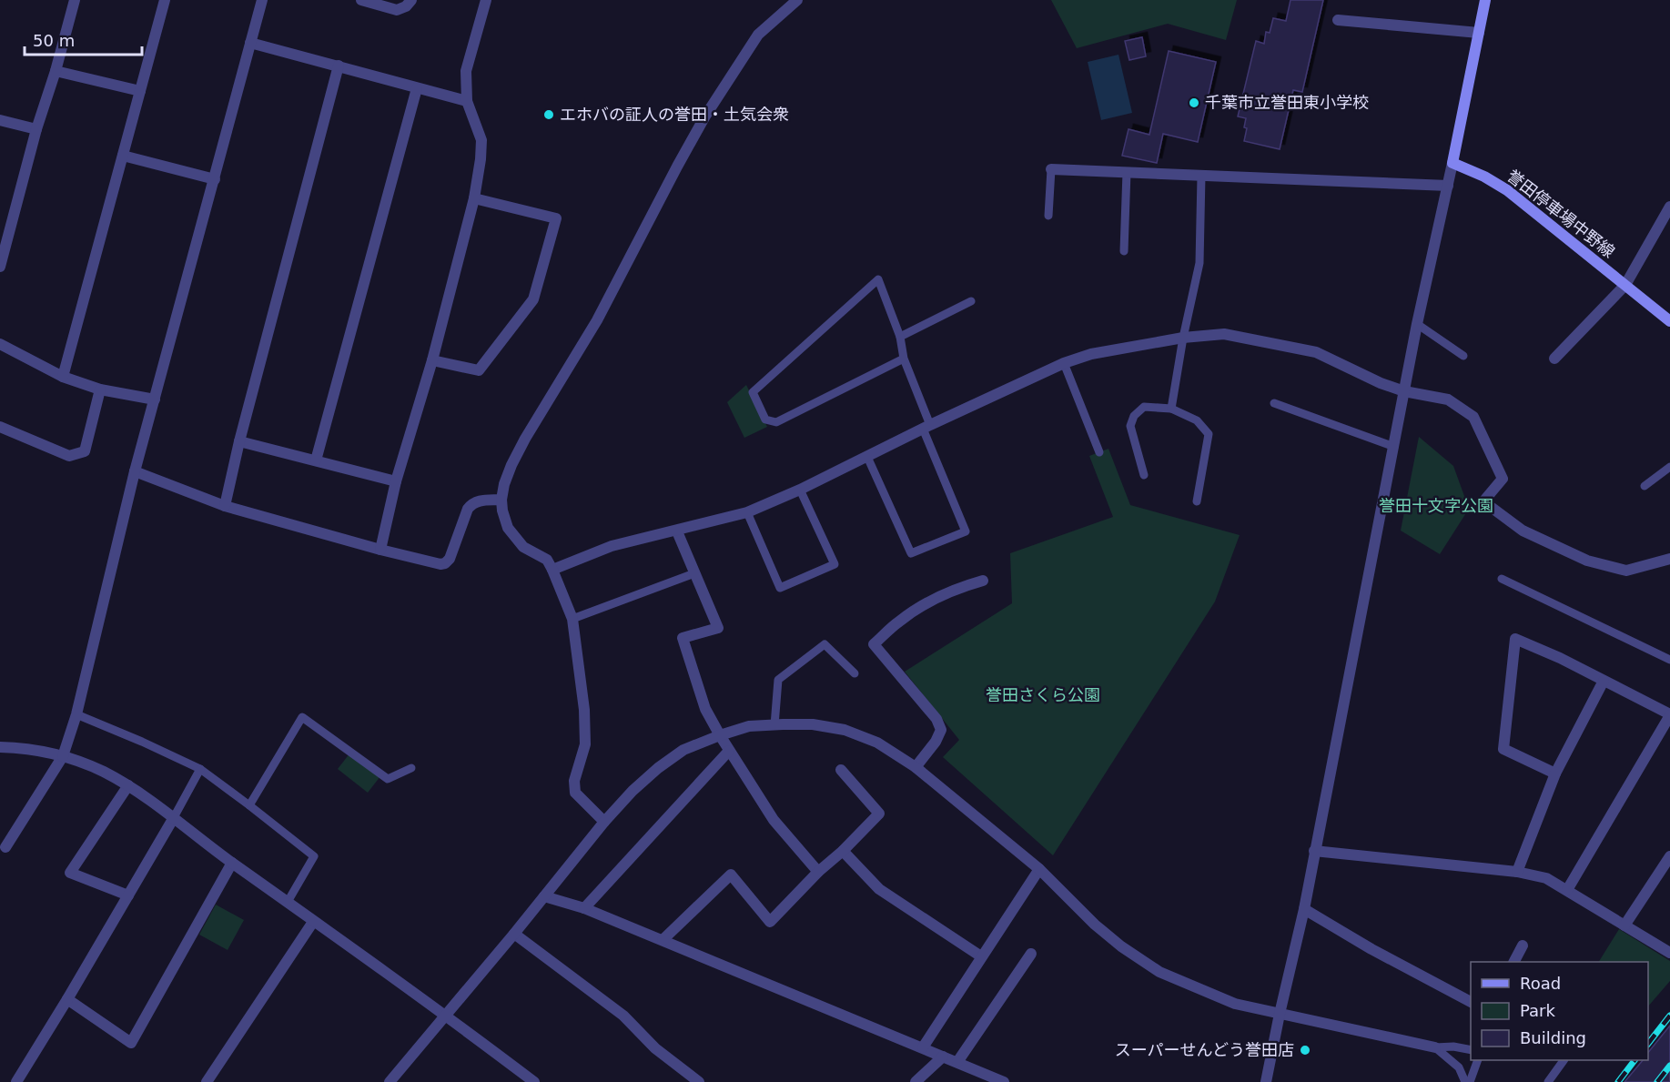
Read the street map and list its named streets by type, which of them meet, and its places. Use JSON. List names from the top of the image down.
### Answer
{
  "streets": {
    "main road": ["誉田停車場中野線"]
  },
  "parks": ["誉田十文字公園", "誉田さくら公園"],
  "places": ["千葉市立誉田東小学校", "エホバの証人の誉田・土気会衆", "スーパーせんどう誉田店"],
  "legend": ["Road", "Park", "Building"],
  "scale_bar": "50 m"
}
